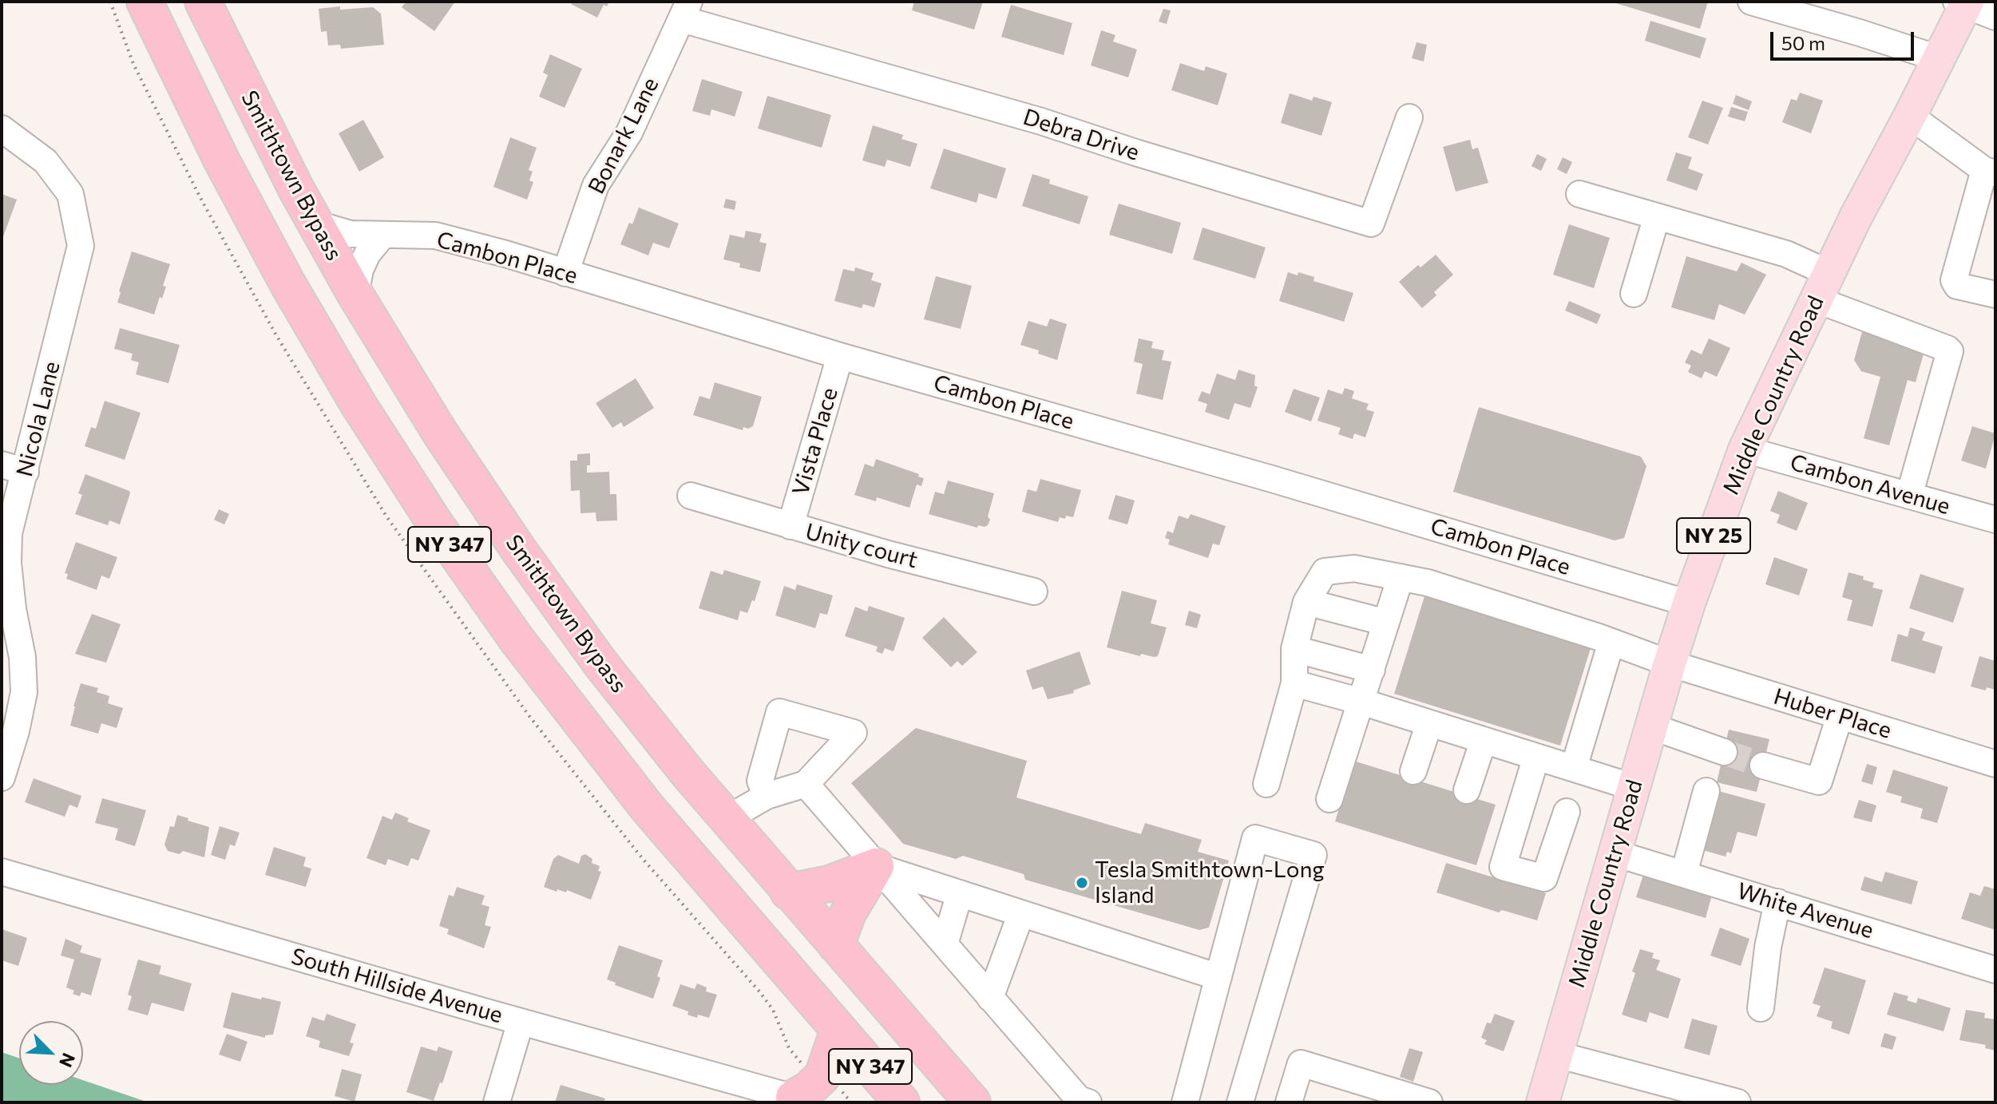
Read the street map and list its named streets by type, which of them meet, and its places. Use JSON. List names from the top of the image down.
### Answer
{
  "streets": {
    "highway": ["Smithtown Bypass", "NY 347"],
    "main road": ["Middle Country Road", "NY 25"],
    "street": [
      "Debra Drive",
      "Bonark Lane",
      "Cambon Place",
      "Nicola Lane",
      "Vista Place",
      "Cambon Avenue",
      "Unity court",
      "Huber Place",
      "White Avenue",
      "South Hillside Avenue"
    ]
  },
  "crossings": [
    ["Debra Drive", "Bonark Lane"],
    ["Bonark Lane", "Cambon Place"],
    ["Smithtown Bypass", "Cambon Place"],
    ["Cambon Place", "Middle Country Road"],
    ["Cambon Place", "Vista Place"],
    ["Middle Country Road", "Cambon Avenue"],
    ["Middle Country Road", "Huber Place"],
    ["Middle Country Road", "White Avenue"],
    ["Vista Place", "Unity court"]
  ],
  "places": ["Tesla Smithtown-Long Island"],
  "scale_bar": "50 m",
  "north": "bottom right"
}
